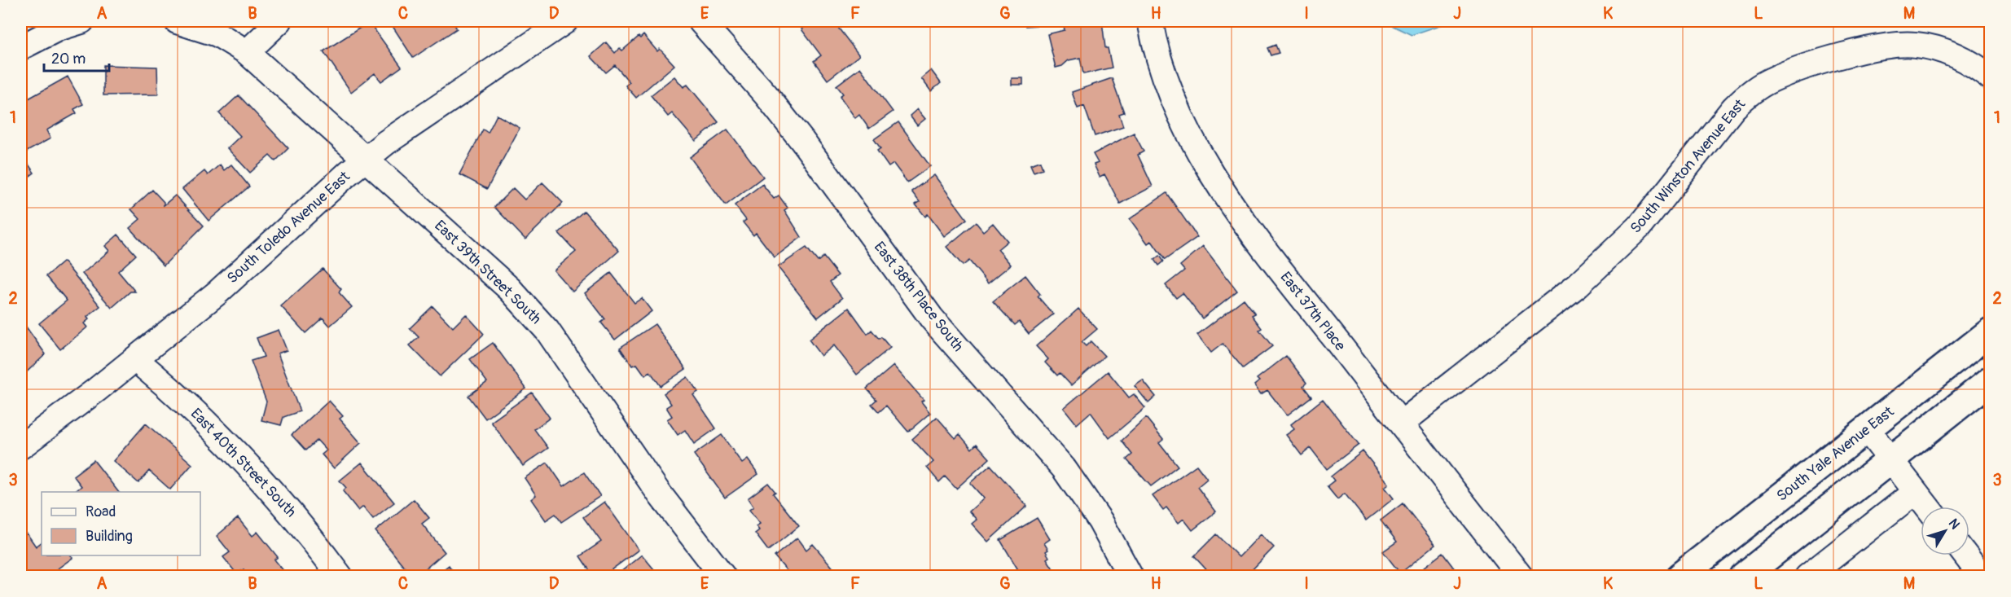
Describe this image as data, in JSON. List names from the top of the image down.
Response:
{
  "streets": {
    "main road": ["South Yale Avenue East"],
    "street": [
      "South Winston Avenue East",
      "South Toledo Avenue East",
      "East 39th Street South",
      "East 38th Place South",
      "East 37th Place",
      "East 40th Street South"
    ]
  },
  "crossings": [
    ["South Winston Avenue East", "East 37th Place"],
    ["South Toledo Avenue East", "East 39th Street South"],
    ["South Toledo Avenue East", "East 40th Street South"]
  ],
  "legend": ["Road", "Building"],
  "scale_bar": "20 m",
  "north": "top right",
  "grid": {
    "columns": [
      "A",
      "B",
      "C",
      "D",
      "E",
      "F",
      "G",
      "H",
      "I",
      "J",
      "K",
      "L",
      "M"
    ],
    "rows": ["1", "2", "3"]
  }
}
